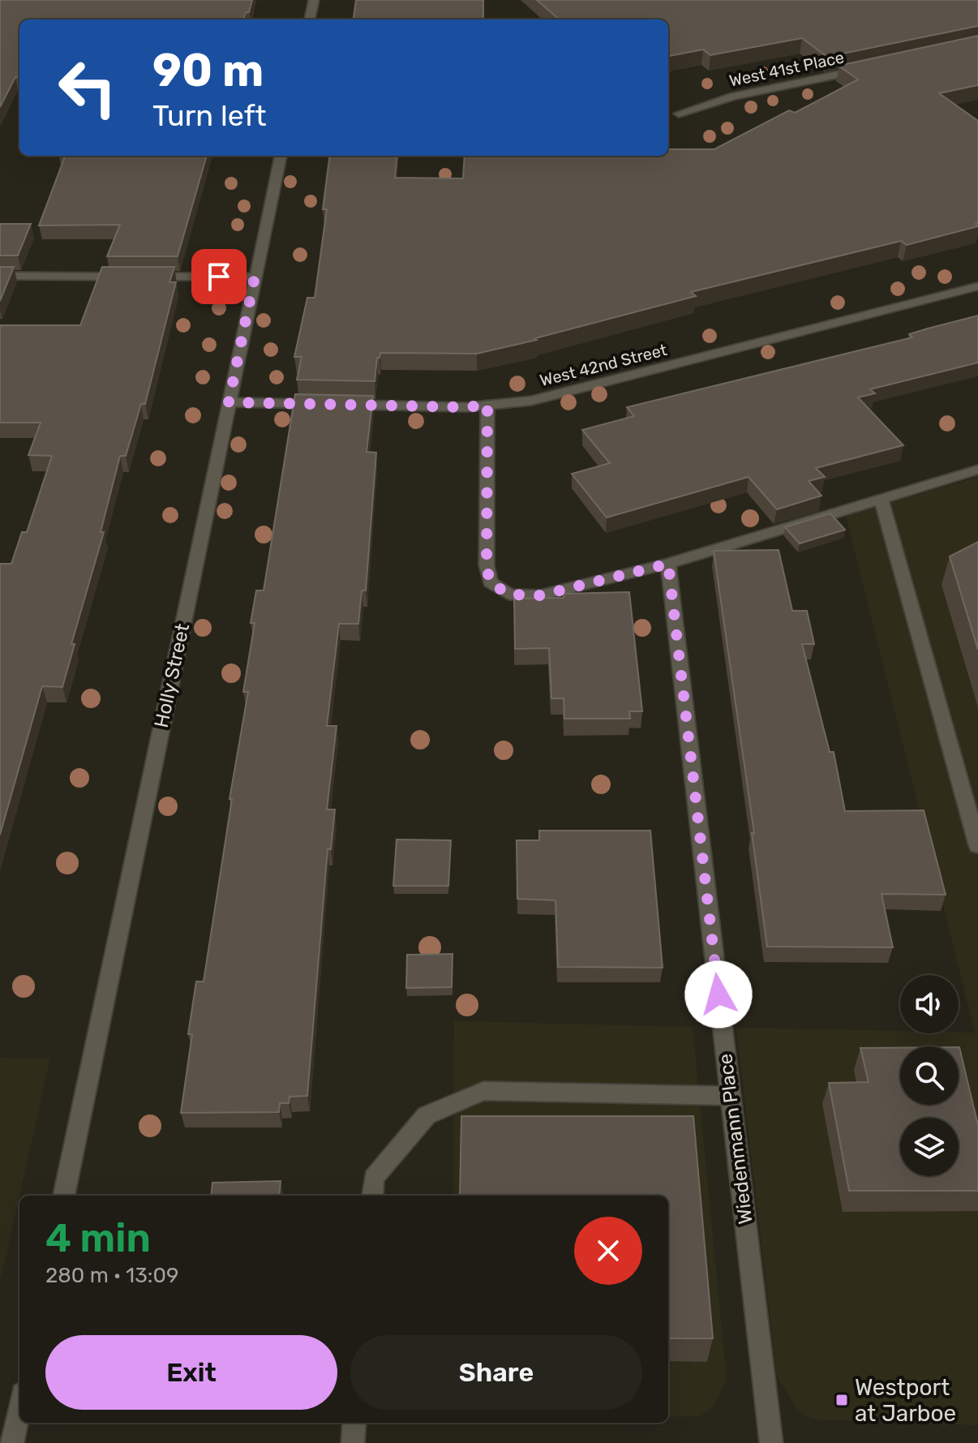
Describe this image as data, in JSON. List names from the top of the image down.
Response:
{
  "streets": {
    "street": [
      "West 41st Place",
      "West 42nd Street",
      "Holly Street",
      "Wiedenmann Place"
    ]
  },
  "crossings": [
    ["West 42nd Street", "Holly Street"]
  ],
  "places": {
    "transit": ["Westport at Jarboe"]
  },
  "page": {
    "turn": ["90 m", "Turn left"],
    "heading": ["4 min", "280 m · 13:09"],
    "buttons": ["Exit", "Share"]
  }
}
